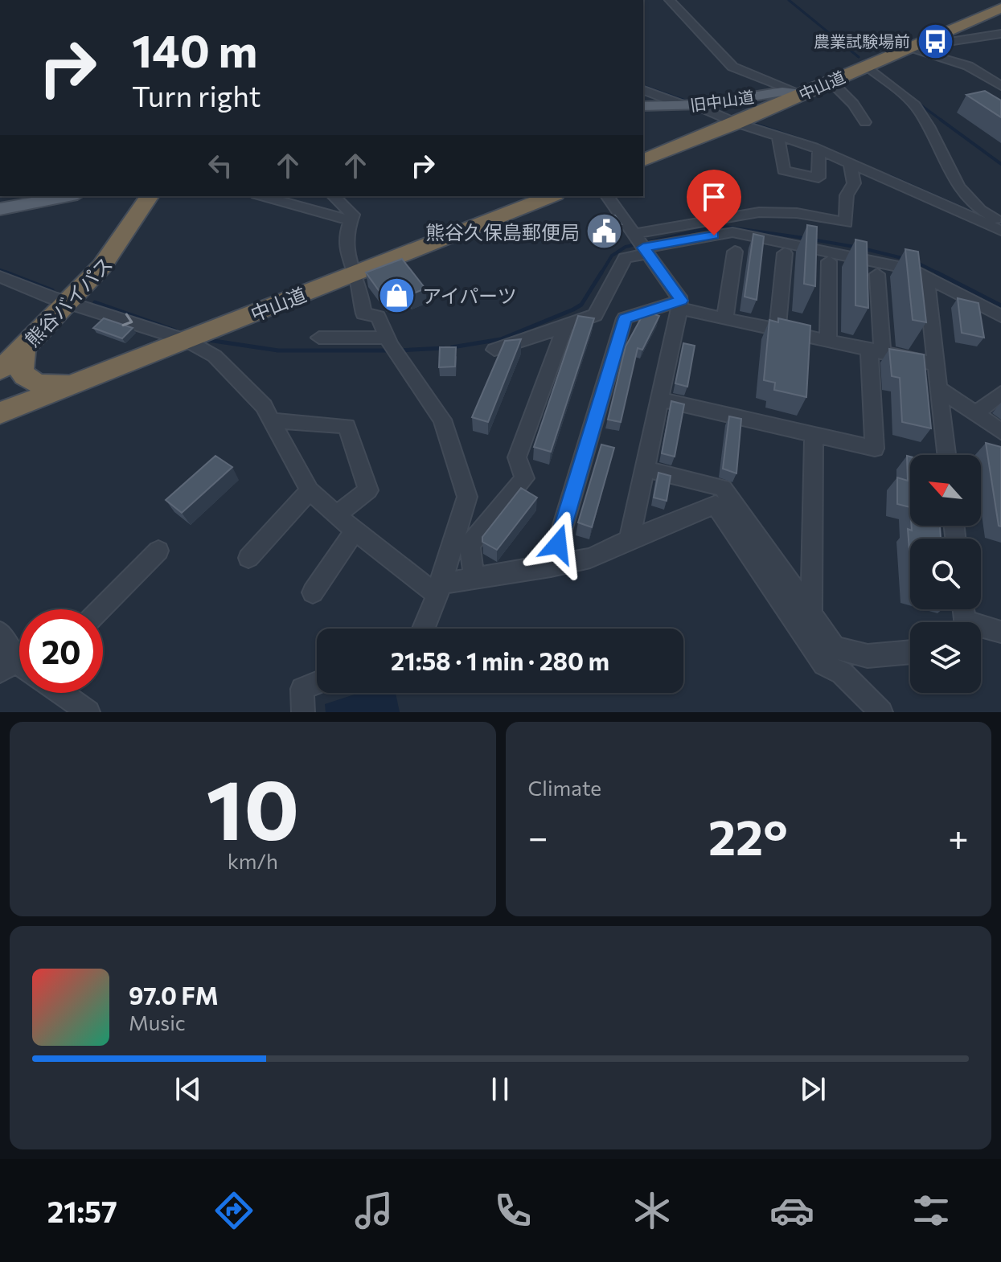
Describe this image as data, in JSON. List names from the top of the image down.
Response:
{
  "streets": {
    "highway": ["中山道", "熊谷バイパス"],
    "main road": ["旧中山道"]
  },
  "crossings": [
    ["中山道", "旧中山道"]
  ],
  "places": {
    "bus stop": ["農業試験場前"],
    "public building": ["熊谷久保島郵便局"],
    "shop": ["アイパーツ"]
  },
  "north": "top left",
  "page": {
    "turn": ["140 m", "Turn right"],
    "limit": "20",
    "trip": "21:58 · 1 min · 280 m",
    "tile": [
      ["10", "km/h"],
      "Climate"
    ],
    "heat": ["−", "22°", "+"],
    "song": ["97.0 FM", "Music"],
    "tabs": "21:57"
  }
}
